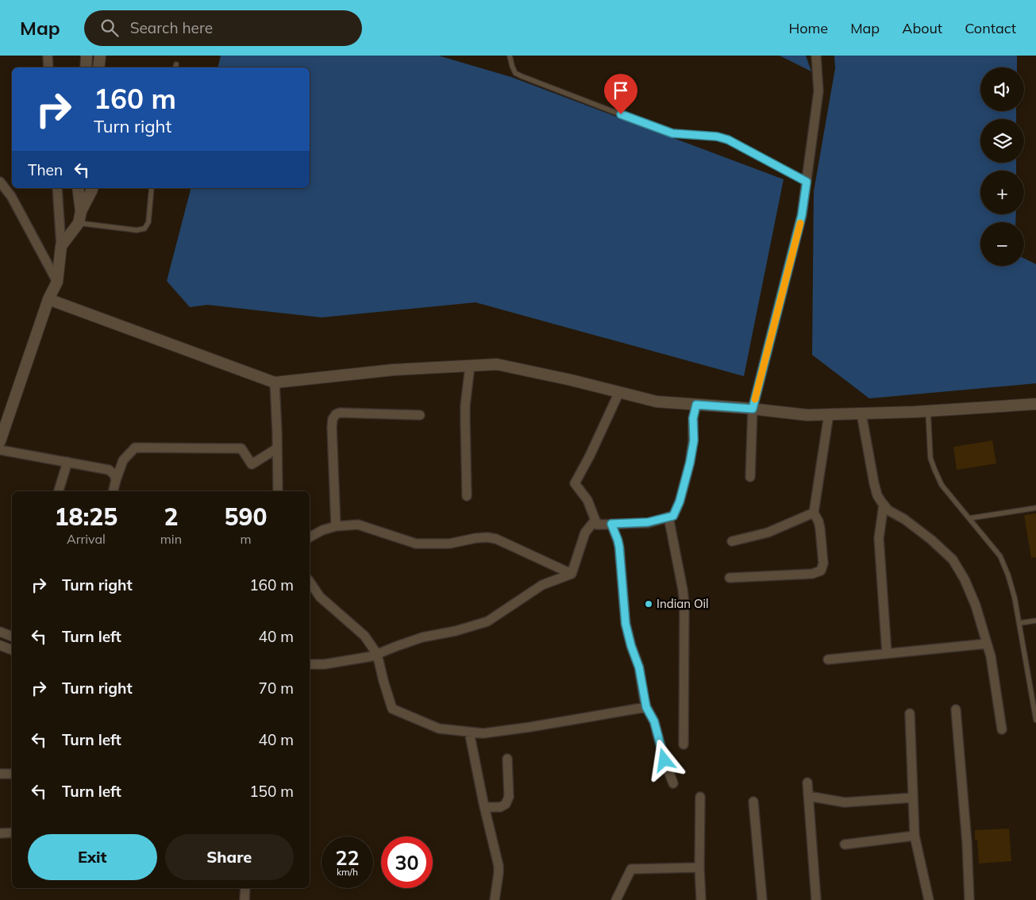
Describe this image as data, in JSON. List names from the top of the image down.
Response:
{
  "places": ["Indian Oil"],
  "page": {
    "header": "Map",
    "search": "Search here",
    "nav": [
      "Home",
      "Map",
      "About",
      "Contact"
    ],
    "map_buttons": ["+", "−"],
    "turn": ["160 m", "Turn right"],
    "then": "Then",
    "eta": [
      "18:25",
      "Arrival",
      "2",
      "min",
      "590",
      "m"
    ],
    "list": [
      {
        "name": "Turn right",
        "value": "160 m"
      },
      {
        "name": "Turn left",
        "value": "40 m"
      },
      {
        "name": "Turn right",
        "value": "70 m"
      },
      {
        "name": "Turn left",
        "value": "40 m"
      },
      {
        "name": "Turn left",
        "value": "150 m"
      }
    ],
    "buttons": ["Exit", "Share"],
    "speed": "22 km/h",
    "limit": "30"
  }
}
